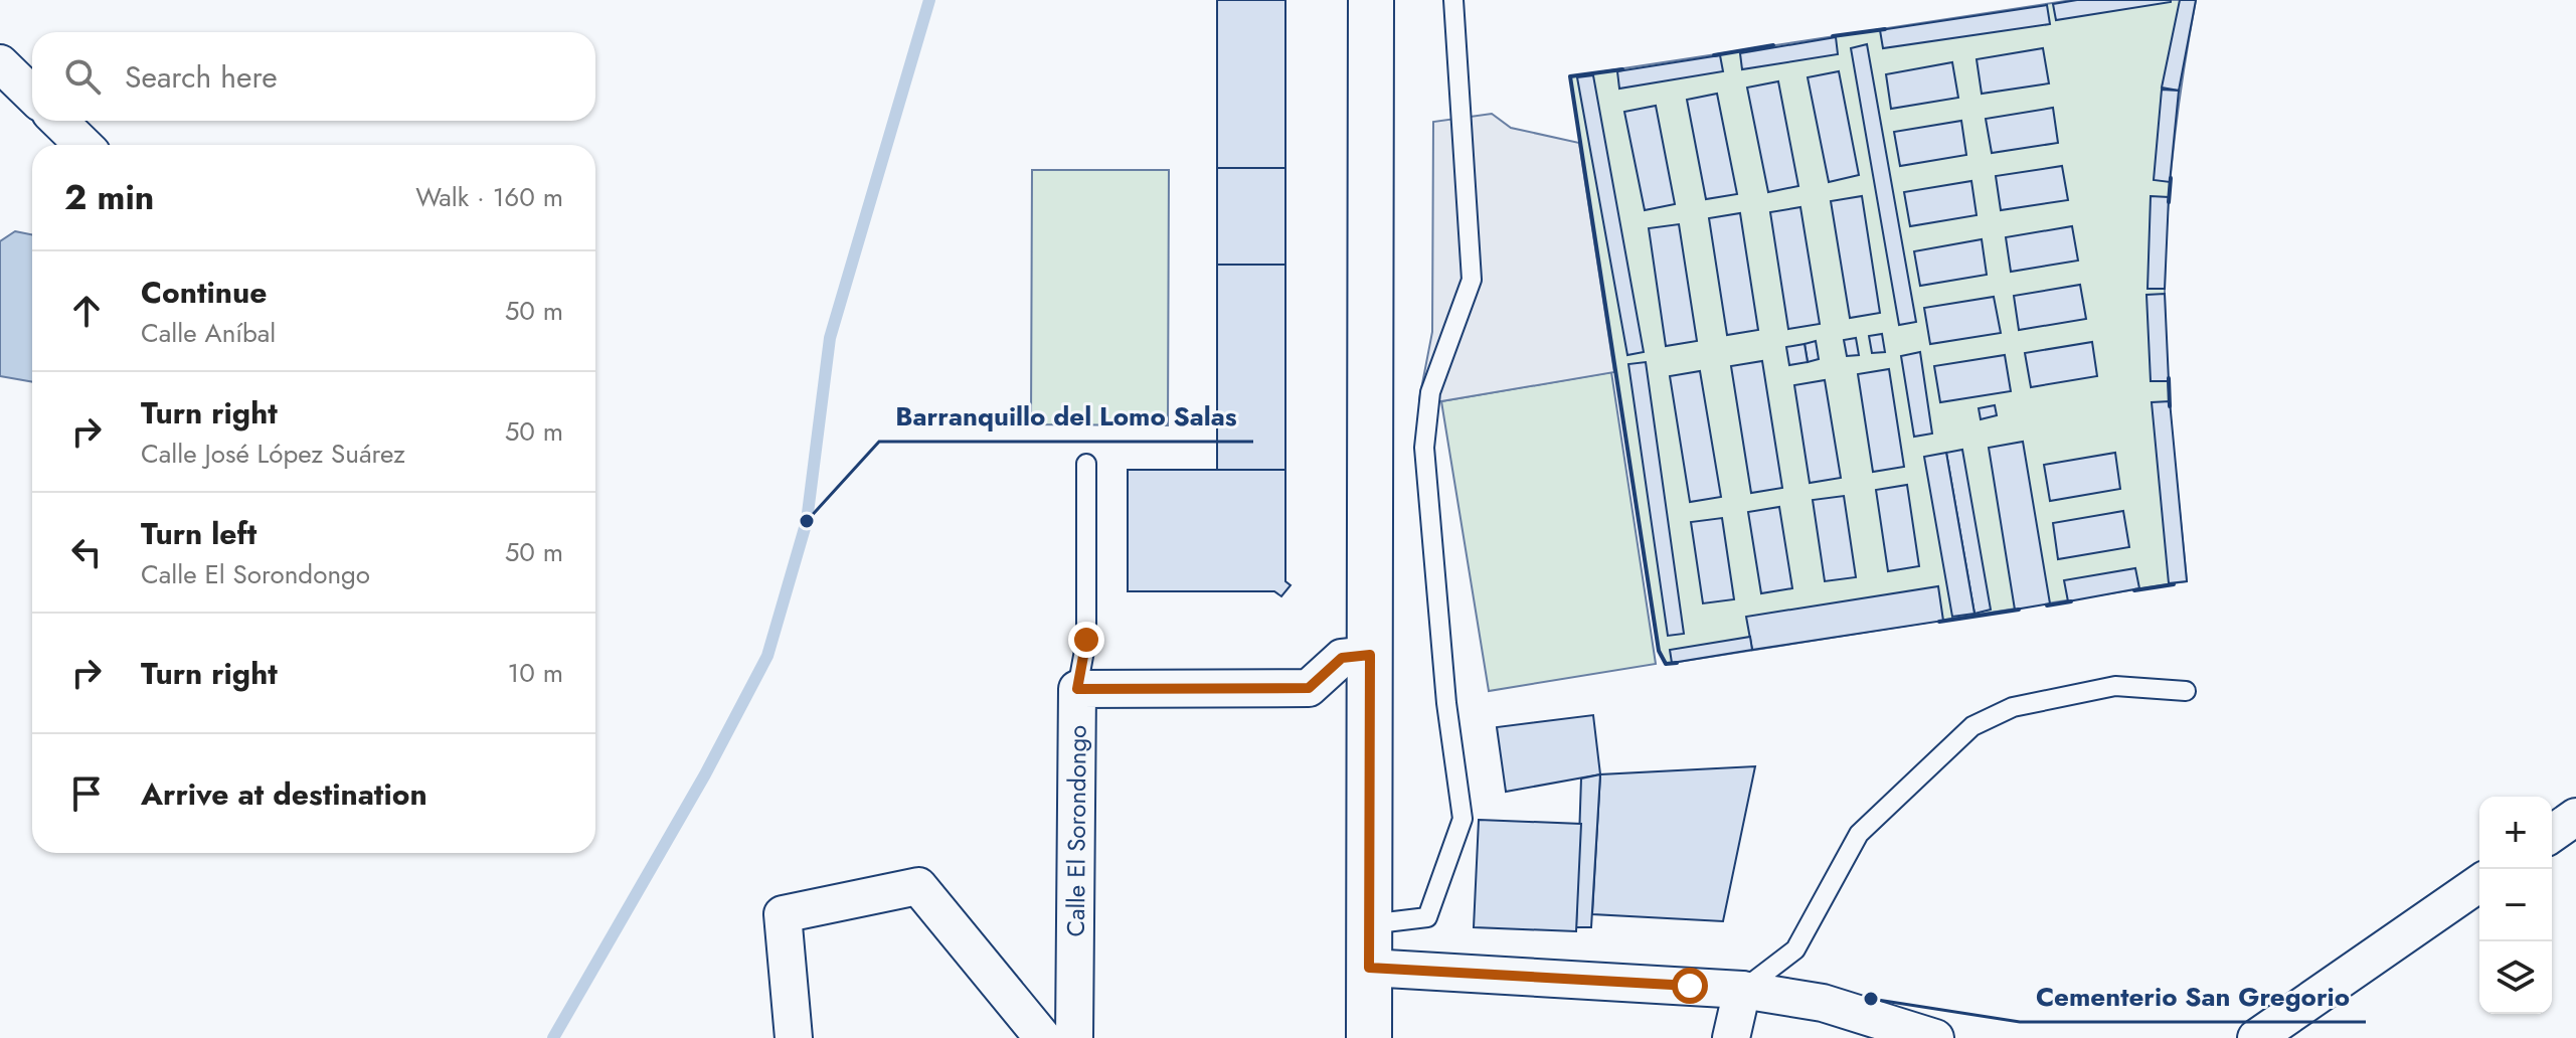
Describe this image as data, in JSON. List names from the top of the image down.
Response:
{
  "streets": {
    "street": ["Calle El Sorondongo"]
  },
  "places": ["Barranquillo del Lomo Salas", "Cementerio San Gregorio"],
  "page": {
    "search": "Search here",
    "heading": ["2 min", "Walk · 160 m"],
    "list": [
      ["Continue", "Calle Aníbal", "50 m"],
      ["Turn right", "Calle José López Suárez", "50 m"],
      ["Turn left", "Calle El Sorondongo", "50 m"],
      ["Turn right", "10 m"],
      "Arrive at destination"
    ],
    "map_buttons": ["+", "−"]
  }
}
